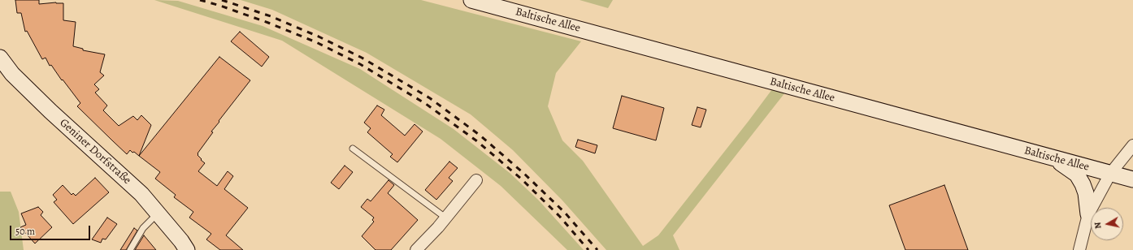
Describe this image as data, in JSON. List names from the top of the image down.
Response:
{
  "streets": {
    "main road": ["Baltische Allee", "Geniner Dorfstraße"]
  },
  "scale_bar": "50 m",
  "north": "left"
}
